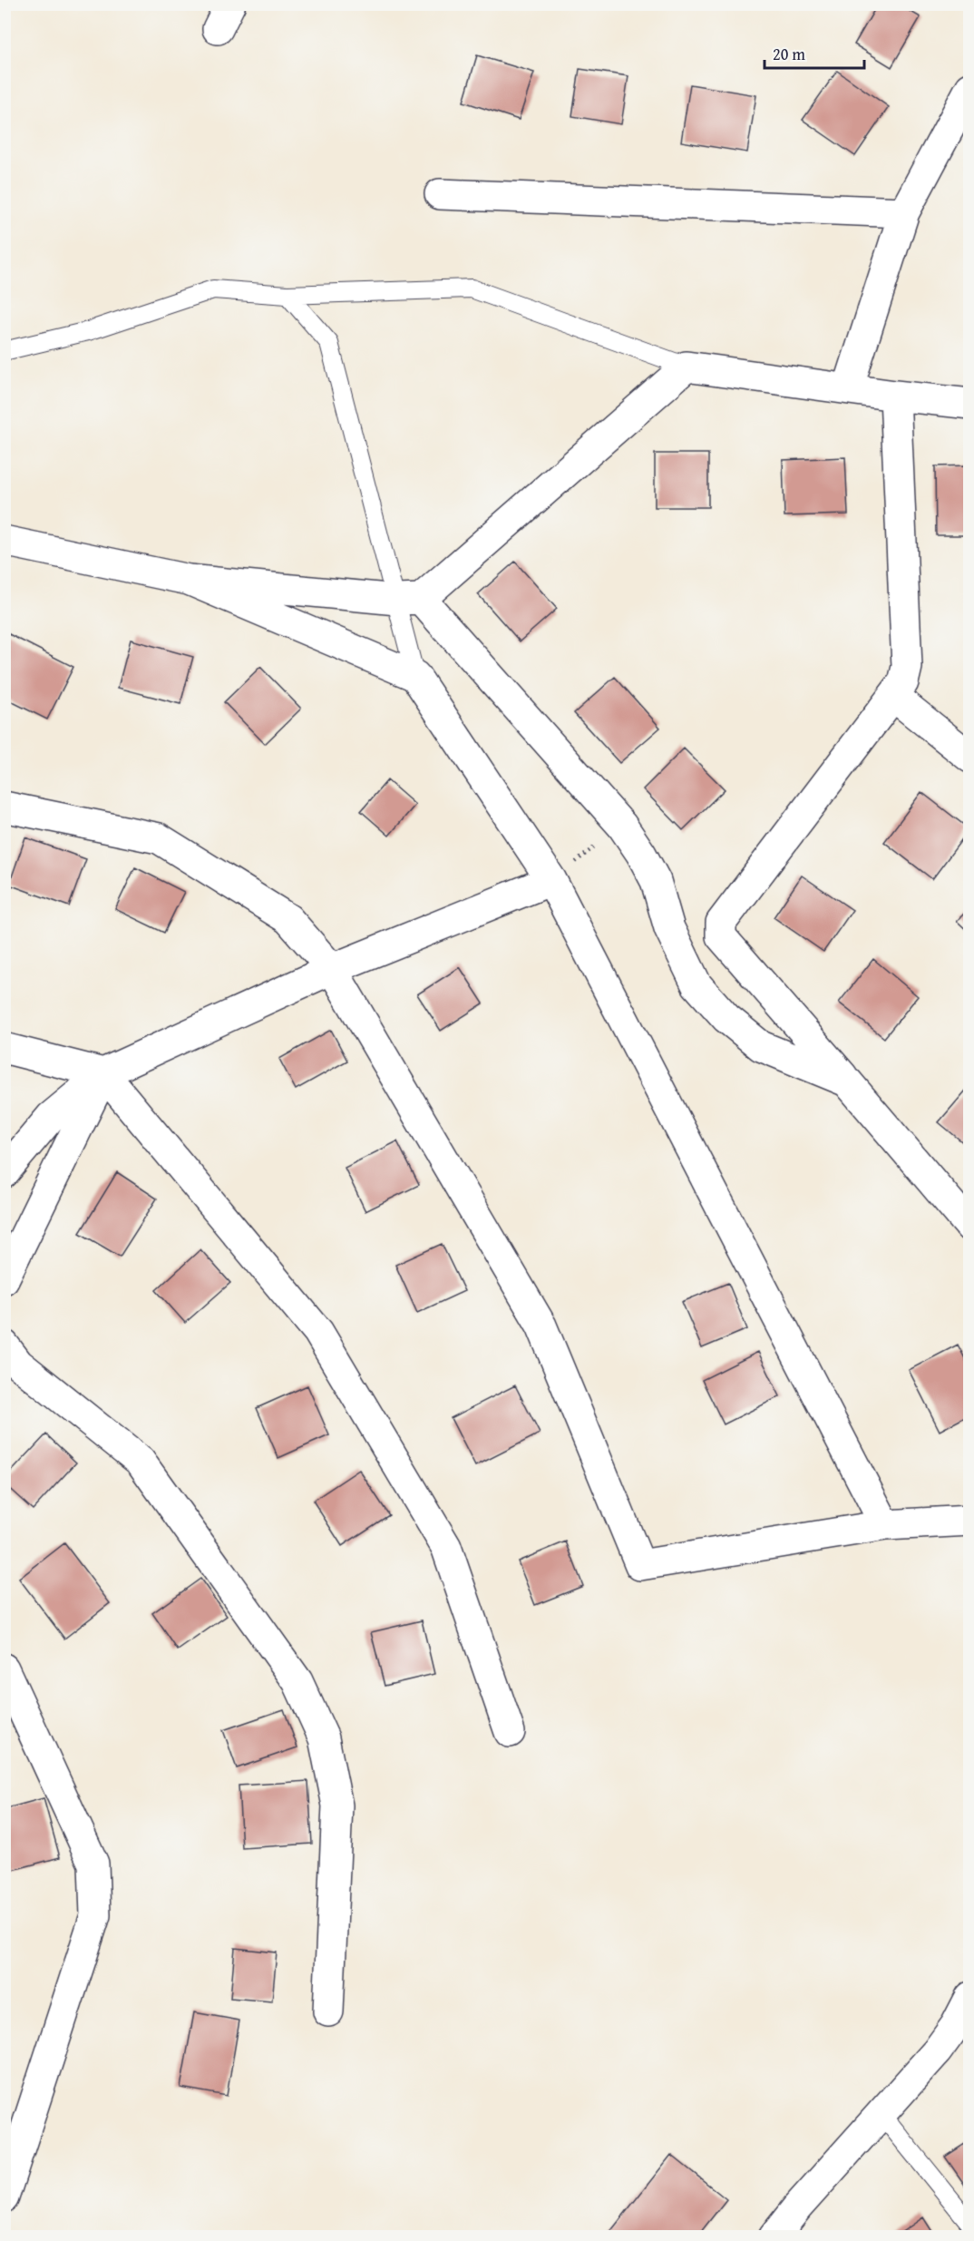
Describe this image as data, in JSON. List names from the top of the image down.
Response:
{
  "scale_bar": "20 m"
}
